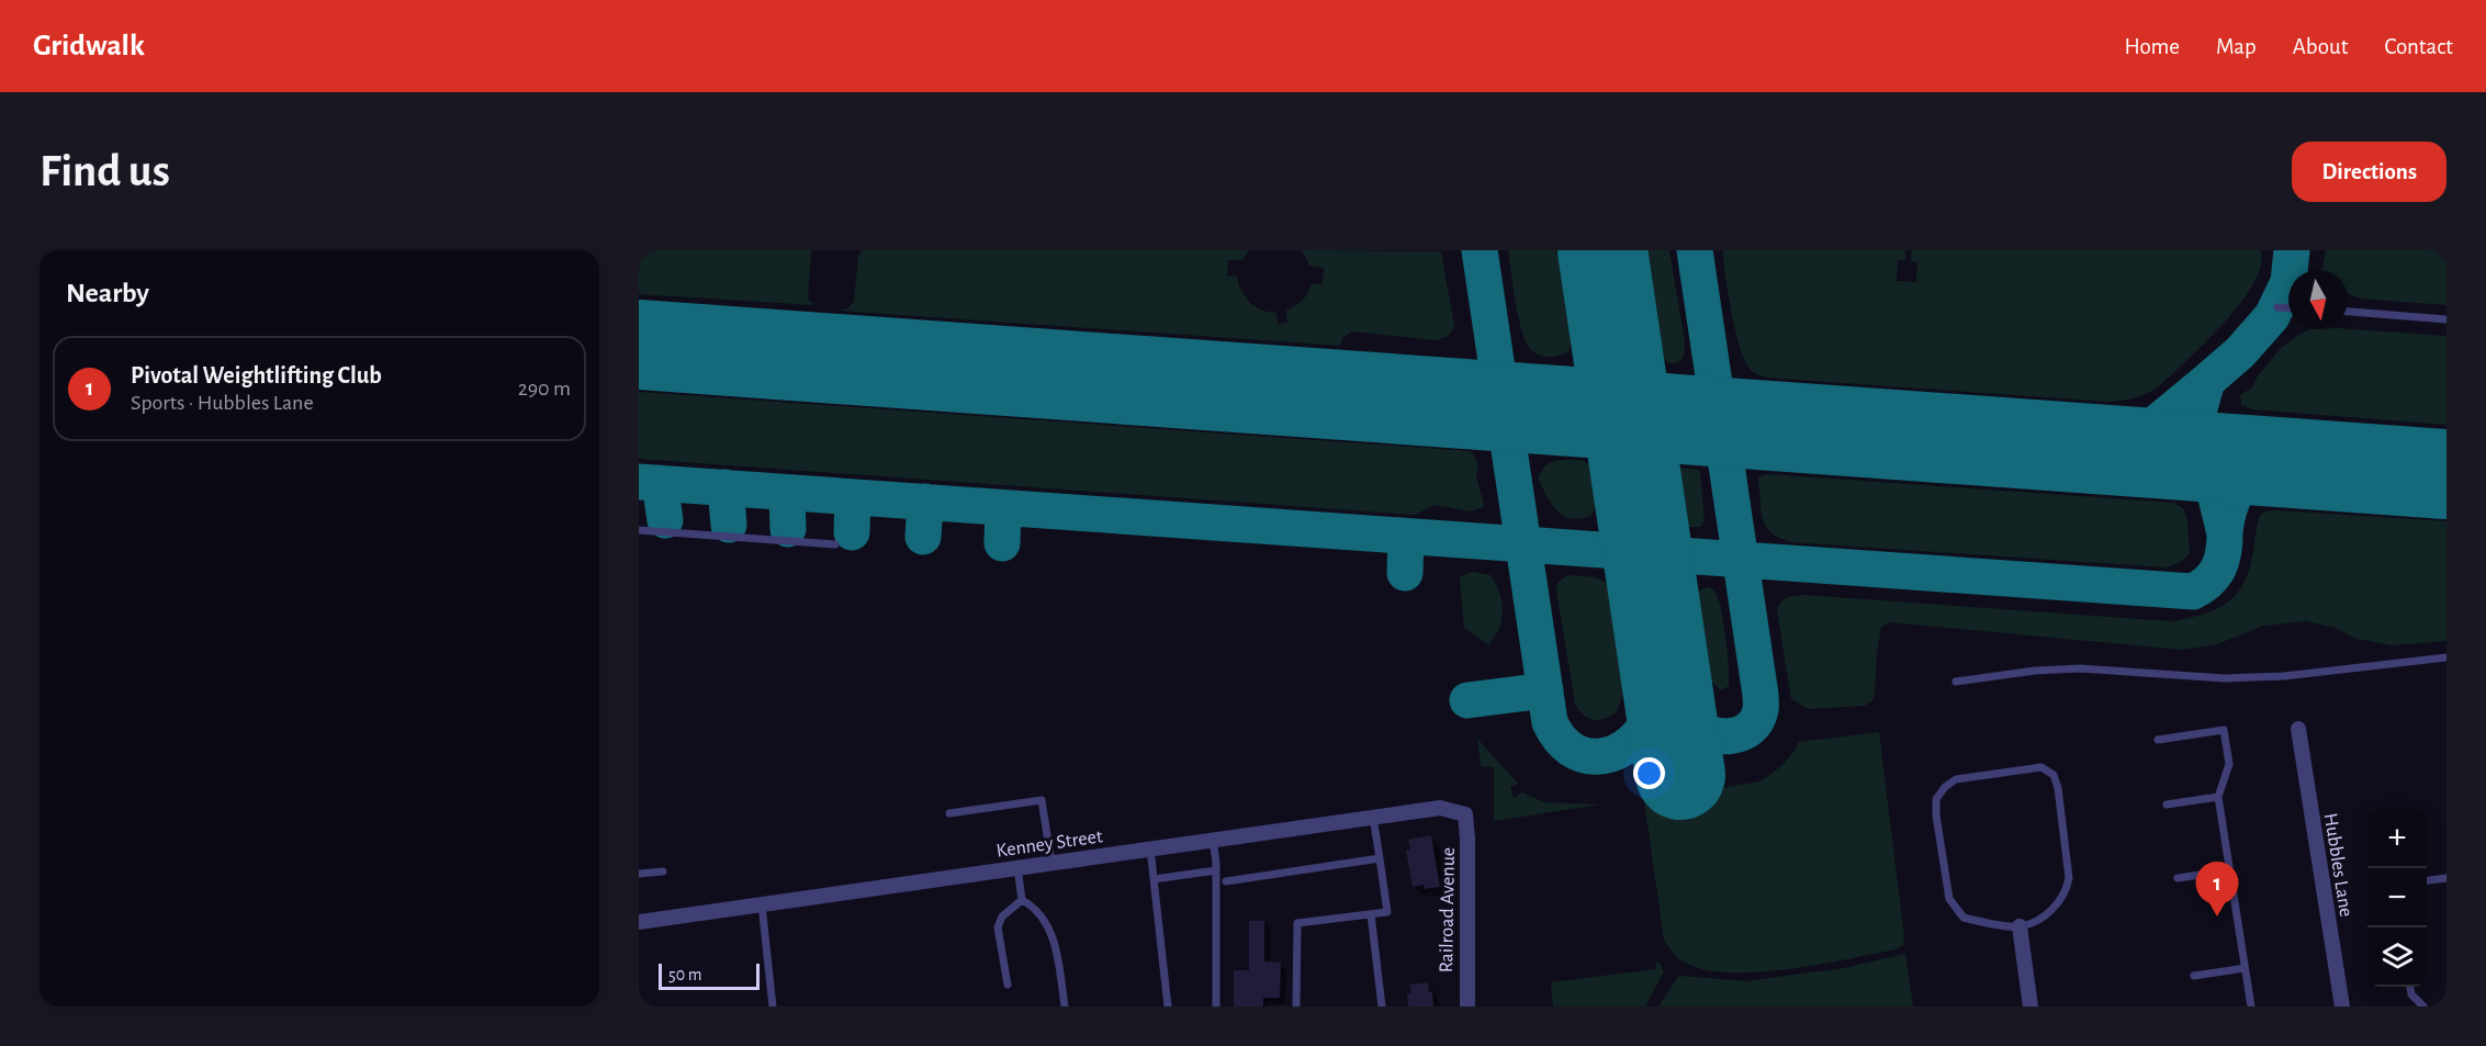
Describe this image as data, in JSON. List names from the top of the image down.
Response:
{
  "streets": {
    "street": ["Kenney Street", "Hubbles Lane", "Railroad Avenue"]
  },
  "crossings": [
    ["Kenney Street", "Railroad Avenue"]
  ],
  "scale_bar": "50 m",
  "north": "bottom",
  "page": {
    "header": "Gridwalk",
    "nav": [
      "Home",
      "Map",
      "About",
      "Contact"
    ],
    "buttons": "Directions",
    "title": "Find us",
    "heading": "Nearby",
    "list": [
      {
        "mark": "1",
        "name": "Pivotal Weightlifting Club",
        "note": "Sports · Hubbles Lane",
        "value": "290 m"
      }
    ],
    "map_buttons": ["+", "−"],
    "pins": "1",
    "scale": "50 m"
  }
}
